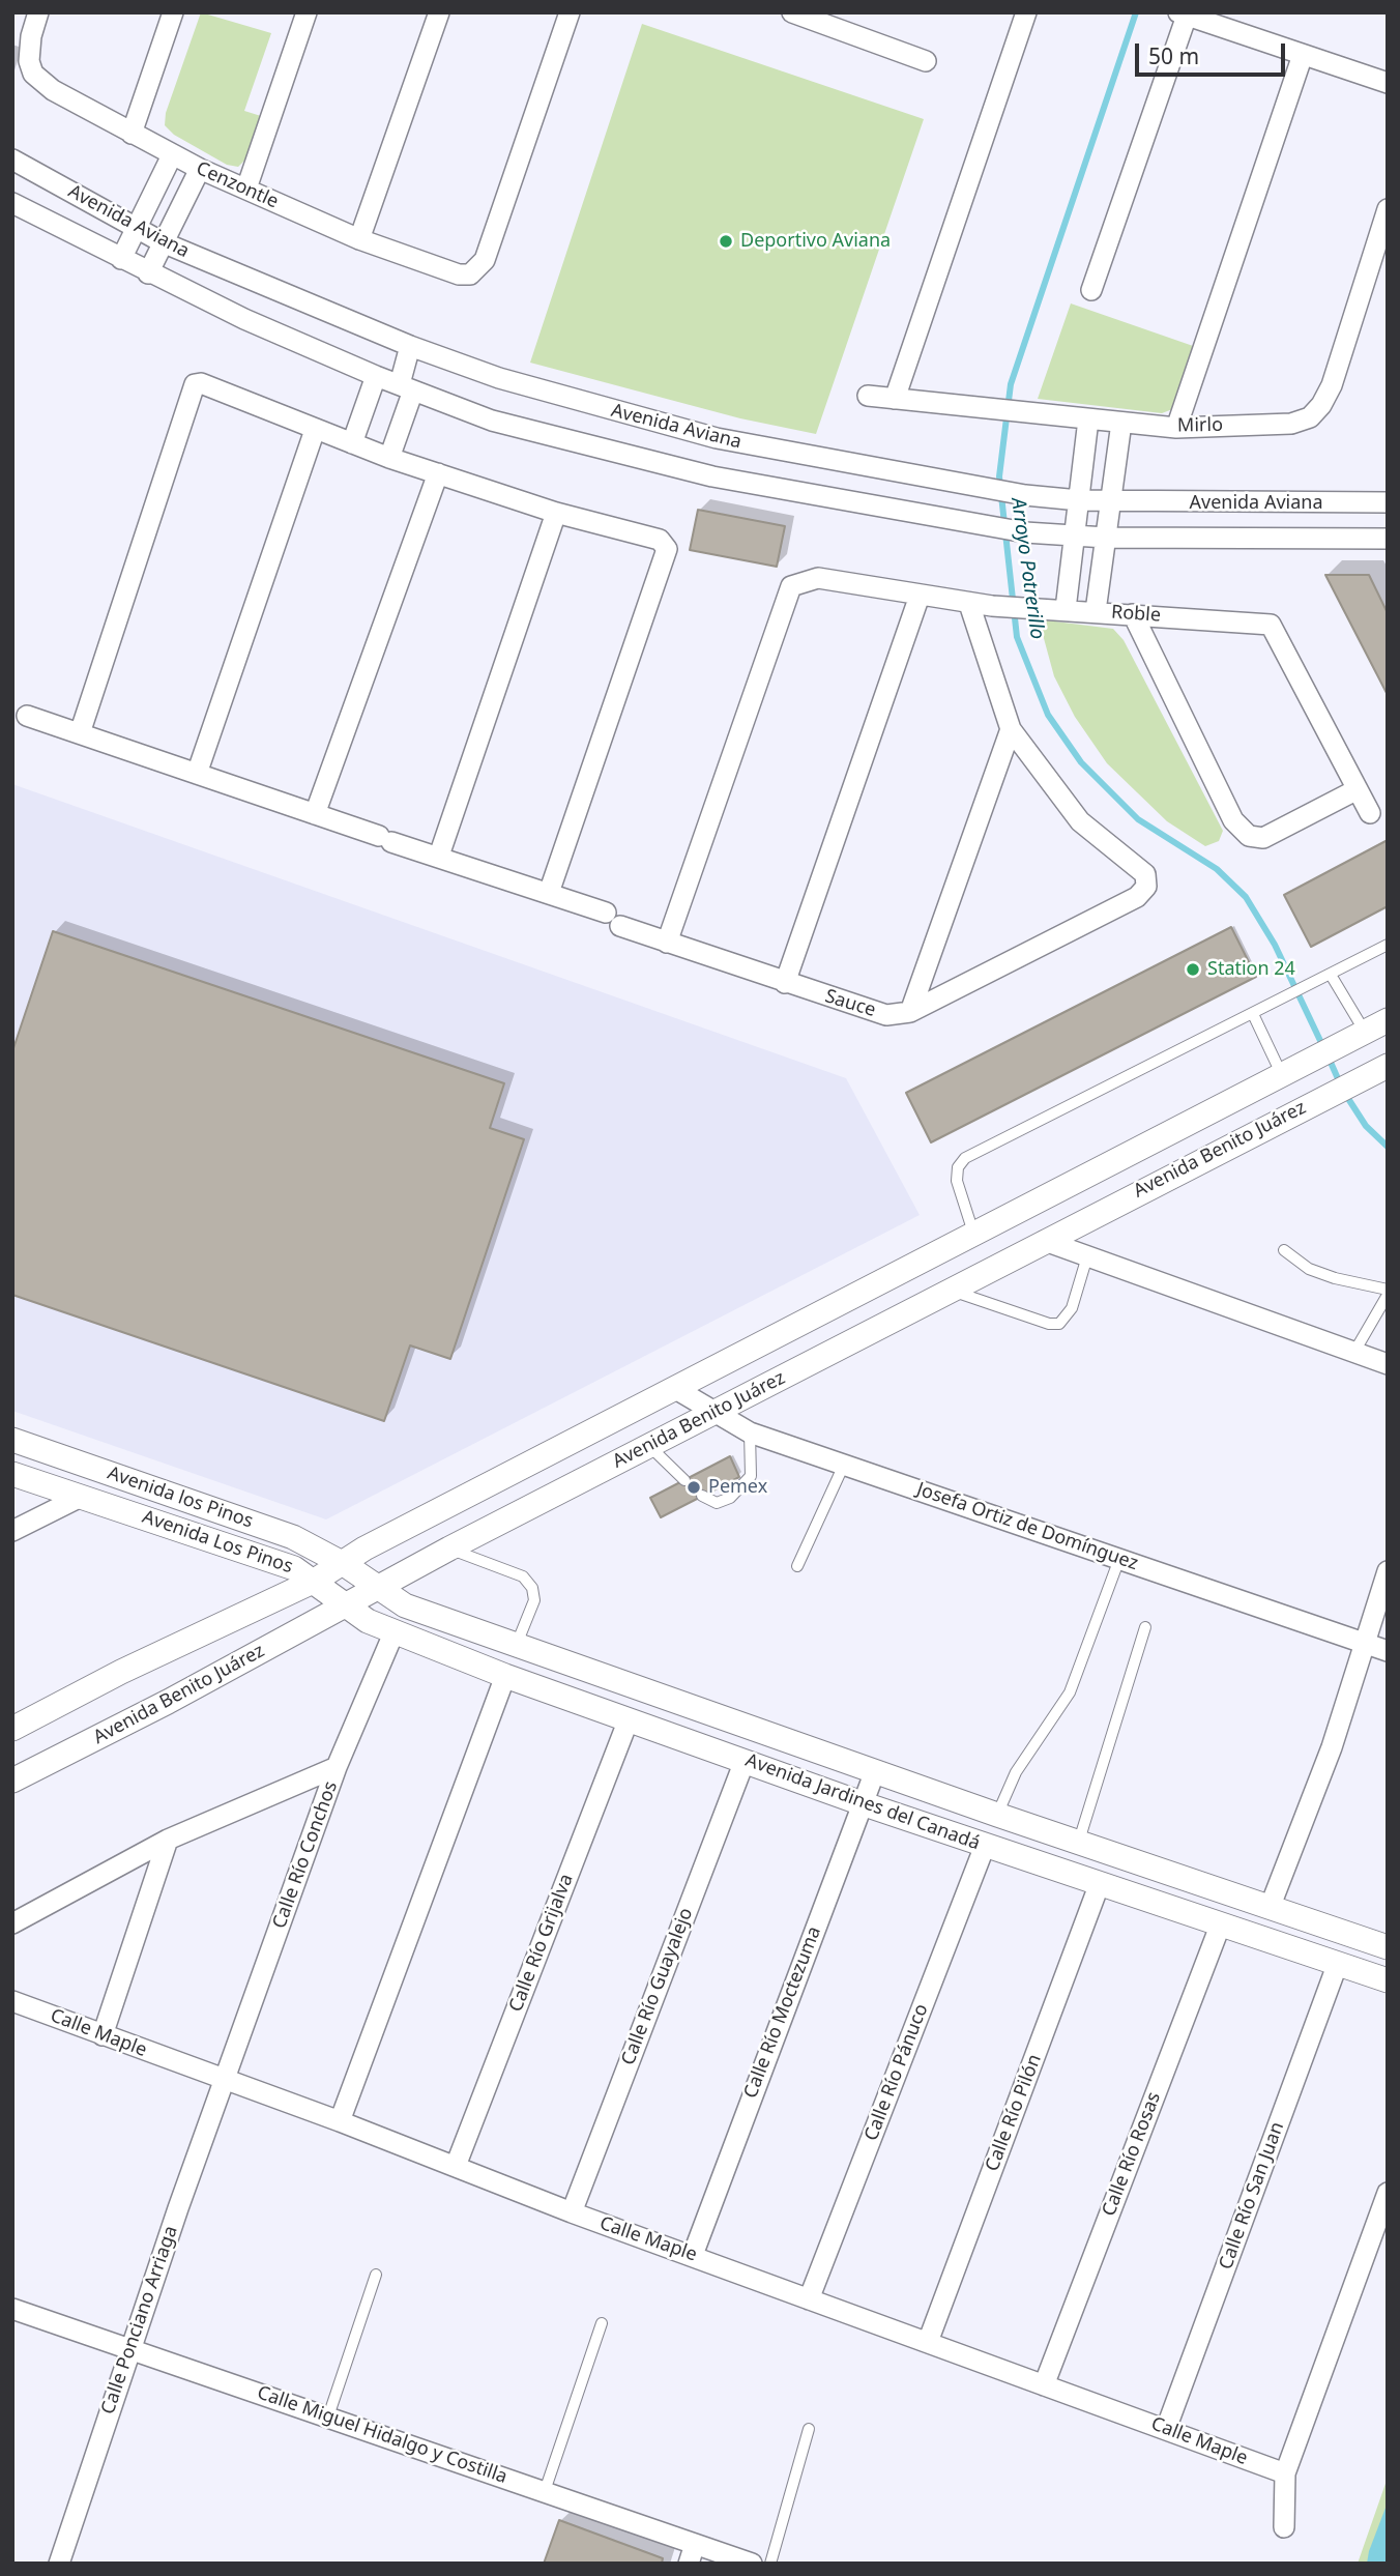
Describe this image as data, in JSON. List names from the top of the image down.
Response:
{
  "streets": {
    "street": [
      "Cenzontle",
      "Avenida Aviana",
      "Mirlo",
      "Roble",
      "Sauce",
      "Avenida Benito Juárez",
      "Avenida los Pinos",
      "Josefa Ortiz de Domínguez",
      "Avenida Los Pinos",
      "Avenida Jardines del Canadá",
      "Calle Río Conchos",
      "Calle Río Grijalva",
      "Calle Río Guayalejo",
      "Calle Río Moctezuma",
      "Calle Maple",
      "Calle Río Pánuco",
      "Calle Río Pilón",
      "Calle Río Rosas",
      "Calle Río San Juan",
      "Calle Ponciano Arriaga",
      "Calle Miguel Hidalgo y Costilla"
    ]
  },
  "crossings": [
    ["Roble", "Sauce"],
    ["Avenida Benito Juárez", "Avenida los Pinos"],
    ["Avenida Benito Juárez", "Josefa Ortiz de Domínguez"],
    ["Avenida Benito Juárez", "Avenida Los Pinos"],
    ["Avenida Benito Juárez", "Avenida Jardines del Canadá"],
    ["Avenida los Pinos", "Avenida Los Pinos"],
    ["Avenida los Pinos", "Avenida Jardines del Canadá"],
    ["Avenida Los Pinos", "Avenida Jardines del Canadá"],
    ["Avenida Jardines del Canadá", "Calle Río Conchos"],
    ["Avenida Jardines del Canadá", "Calle Río Grijalva"],
    ["Avenida Jardines del Canadá", "Calle Río Guayalejo"],
    ["Avenida Jardines del Canadá", "Calle Río Moctezuma"],
    ["Avenida Jardines del Canadá", "Calle Río Pánuco"],
    ["Avenida Jardines del Canadá", "Calle Río Pilón"],
    ["Avenida Jardines del Canadá", "Calle Río Rosas"],
    ["Avenida Jardines del Canadá", "Calle Río San Juan"],
    ["Calle Río Conchos", "Calle Maple"],
    ["Calle Río Conchos", "Calle Ponciano Arriaga"],
    ["Calle Río Grijalva", "Calle Maple"],
    ["Calle Río Guayalejo", "Calle Maple"],
    ["Calle Río Moctezuma", "Calle Maple"],
    ["Calle Maple", "Calle Río Pánuco"],
    ["Calle Maple", "Calle Río Pilón"],
    ["Calle Maple", "Calle Río Rosas"],
    ["Calle Maple", "Calle Río San Juan"],
    ["Calle Maple", "Calle Ponciano Arriaga"],
    ["Calle Ponciano Arriaga", "Calle Miguel Hidalgo y Costilla"]
  ],
  "water": ["Arroyo Potrerillo"],
  "places": ["Deportivo Aviana", "Station 24", "Pemex"],
  "scale_bar": "50 m"
}
